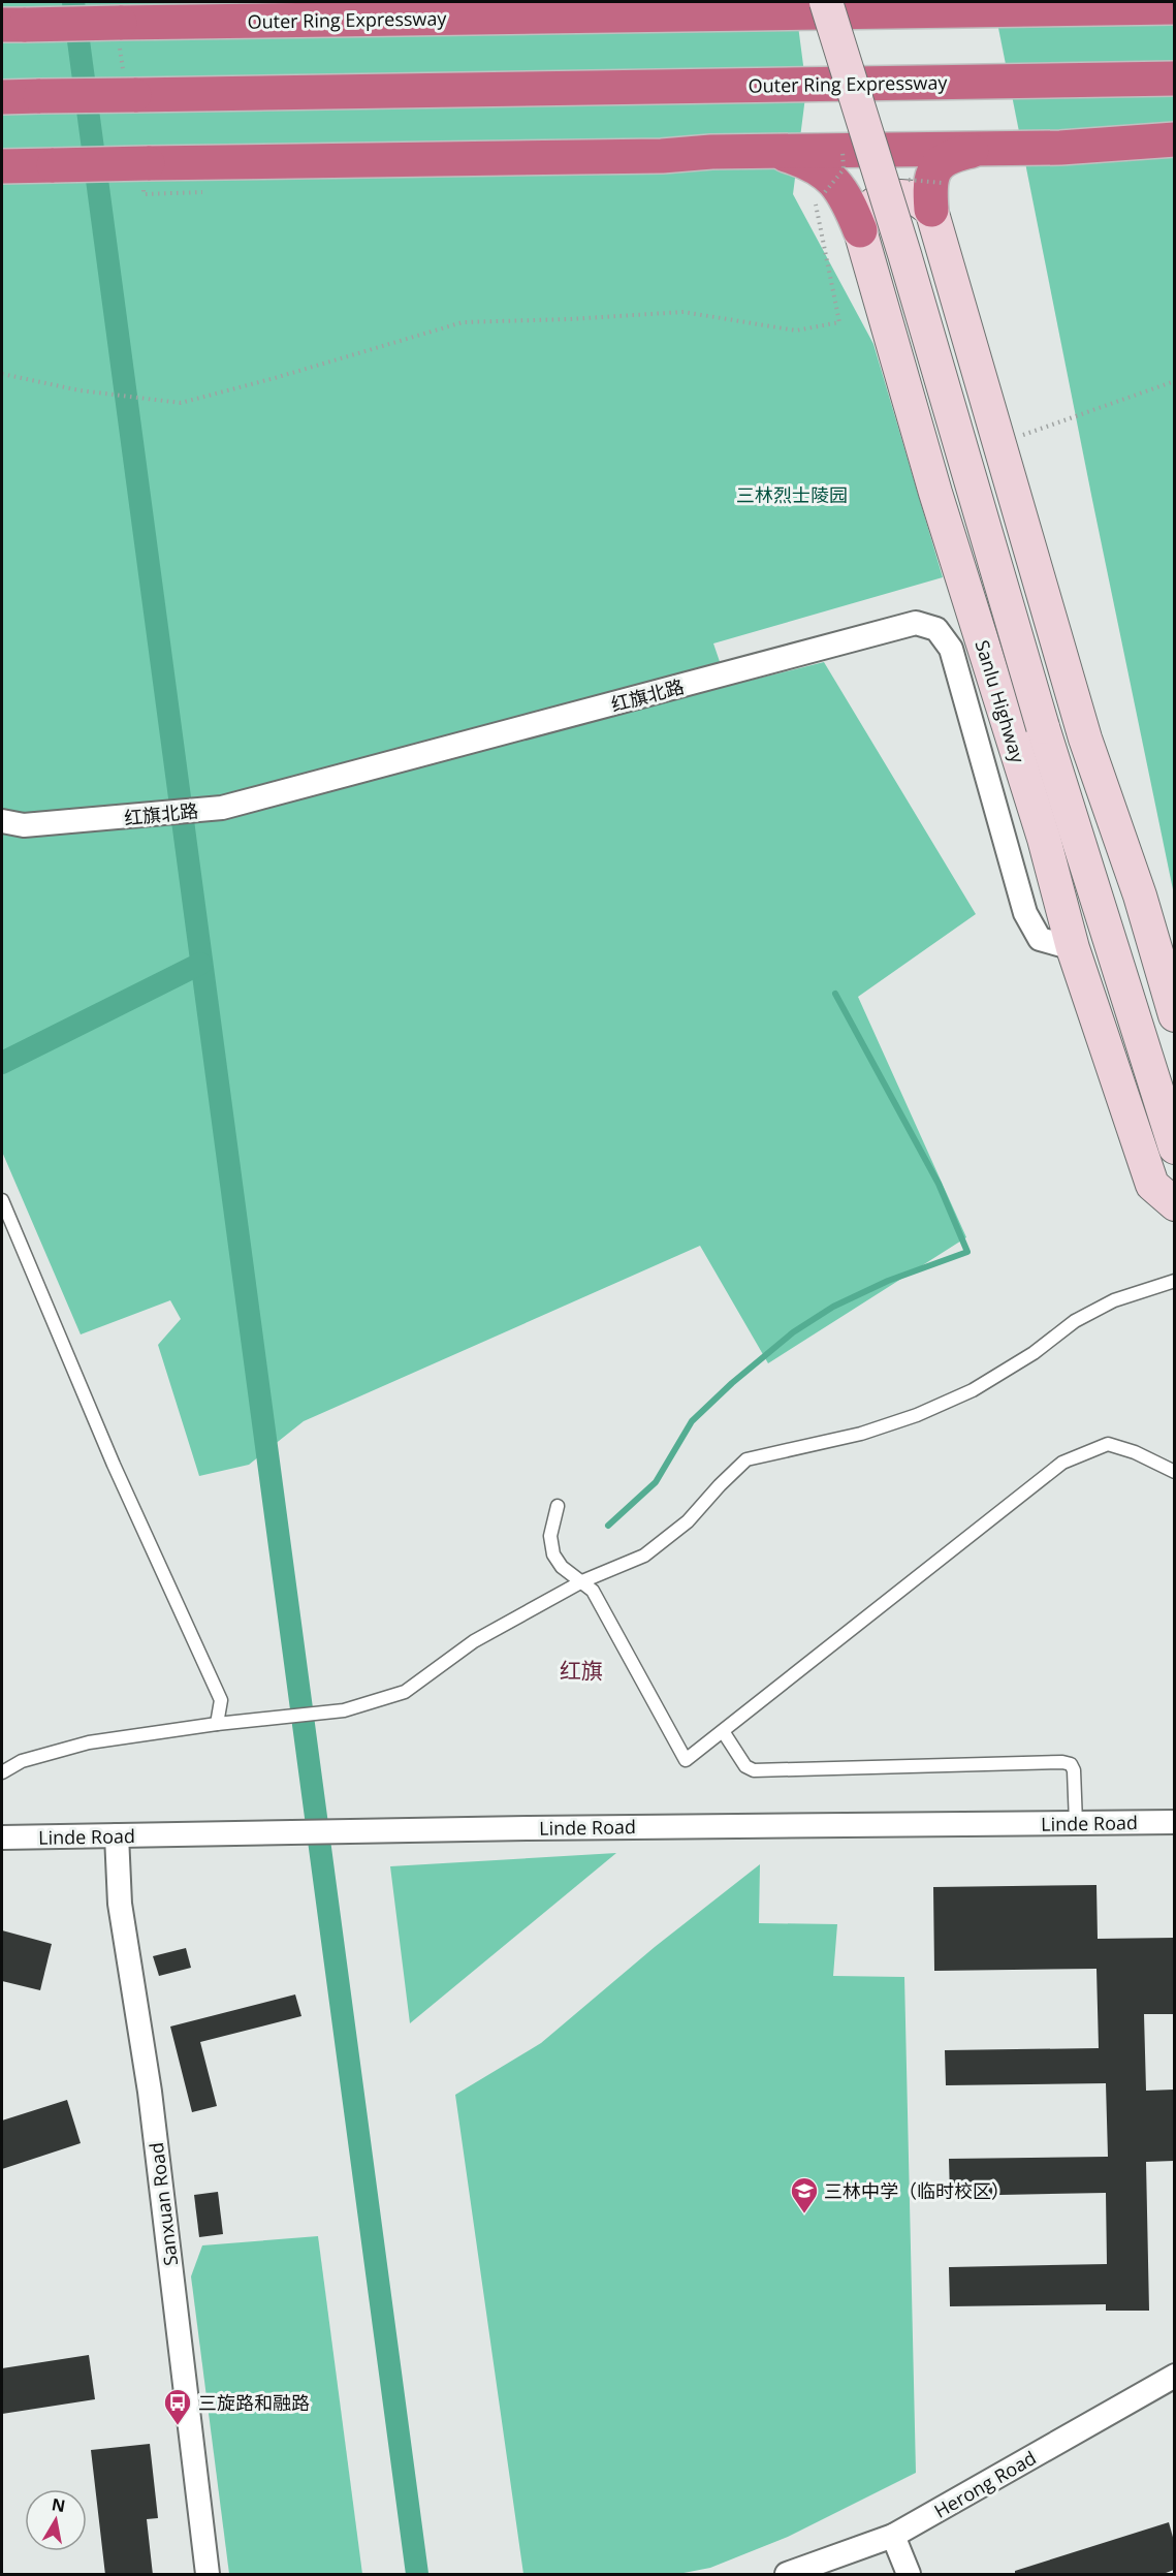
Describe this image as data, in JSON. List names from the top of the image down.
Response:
{
  "streets": {
    "highway": ["Outer Ring Expressway"],
    "main road": ["Sanlu Highway"],
    "street": [
      "红旗北路",
      "Linde Road",
      "Sanxuan Road",
      "Herong Road"
    ]
  },
  "crossings": [
    ["红旗北路", "Sanlu Highway"],
    ["Linde Road", "Sanxuan Road"]
  ],
  "districts": ["红旗"],
  "parks": ["三林烈士陵园"],
  "places": {
    "school or university": ["三林中学（临时校区）"],
    "bus stop": ["三旋路和融路"]
  },
  "north": "top"
}
